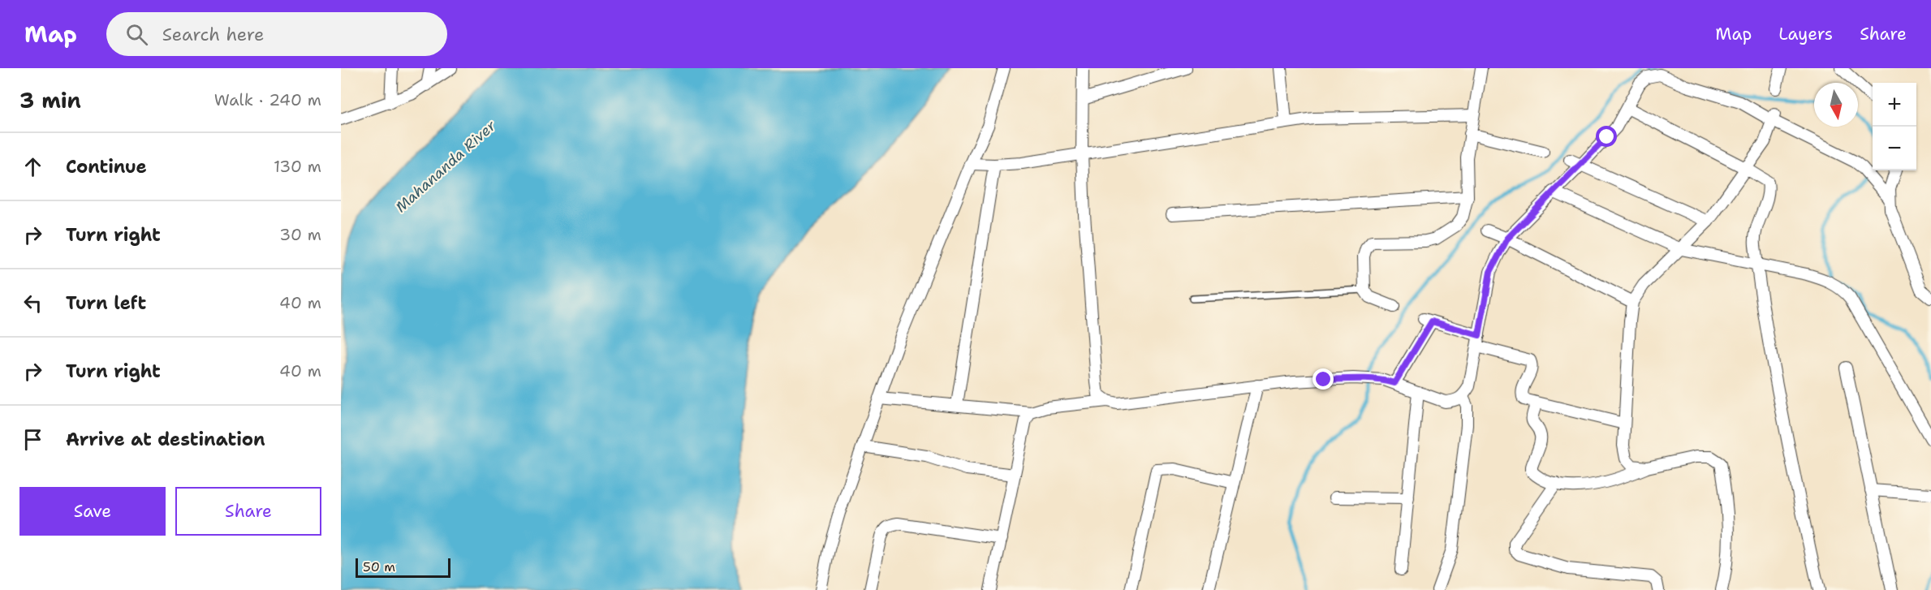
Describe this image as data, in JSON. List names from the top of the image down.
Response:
{
  "water": ["Mahananda River"],
  "scale_bar": "50 m",
  "north": "bottom",
  "page": {
    "header": "Map",
    "search": "Search here",
    "nav": ["Map", "Layers", "Share"],
    "heading": ["3 min", "Walk · 240 m"],
    "map_buttons": ["+", "−"],
    "list": [
      ["Continue", "130 m"],
      ["Turn right", "30 m"],
      ["Turn left", "40 m"],
      ["Turn right", "40 m"],
      "Arrive at destination"
    ],
    "buttons": ["Save", "Share"],
    "scale": "50 m"
  }
}
